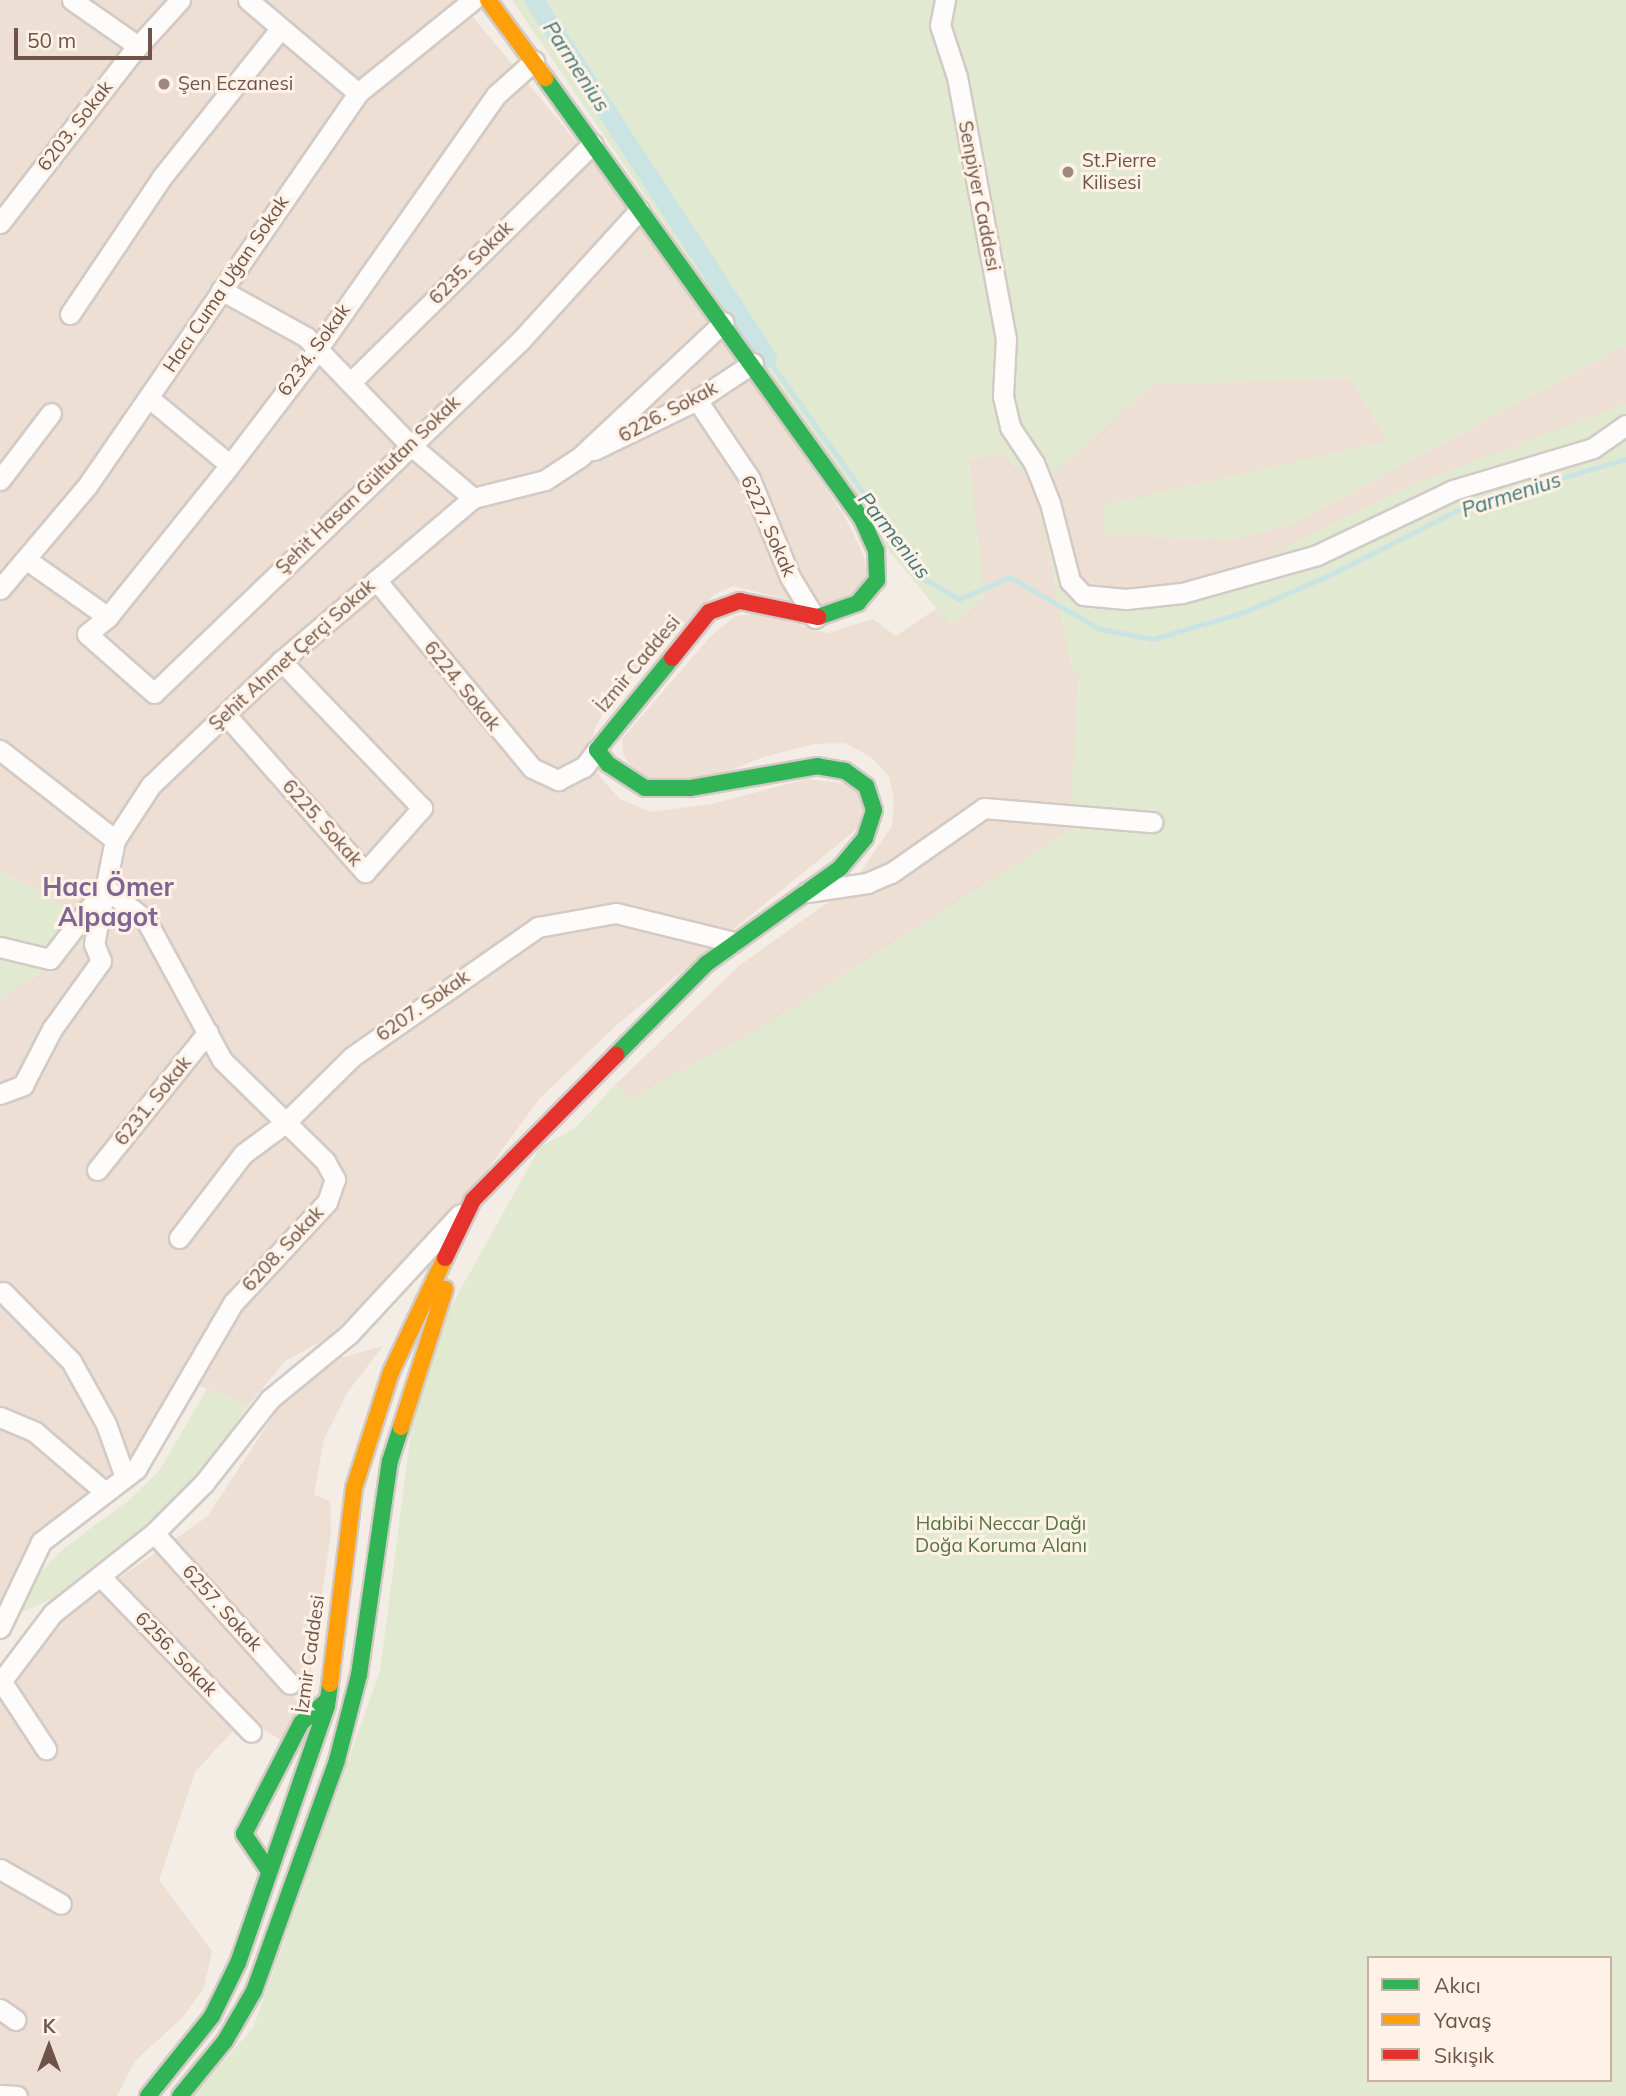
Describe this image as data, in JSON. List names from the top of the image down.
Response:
{
  "streets": {
    "street": [
      "6203. Sokak",
      "Senpiyer Caddesi",
      "6235. Sokak",
      "Hacı Cuma Uğan Sokak",
      "6234. Sokak",
      "6226. Sokak",
      "Şehit Hasan Gültutan Sokak",
      "6227. Sokak",
      "Şehit Ahmet Çerçi Sokak",
      "İzmir Caddesi",
      "6224. Sokak",
      "6225. Sokak",
      "6207. Sokak",
      "6231. Sokak",
      "6208. Sokak",
      "6257. Sokak",
      "6256. Sokak"
    ]
  },
  "crossings": [
    ["6234. Sokak", "Şehit Hasan Gültutan Sokak"],
    ["6226. Sokak", "6227. Sokak"],
    ["6226. Sokak", "Şehit Ahmet Çerçi Sokak"],
    ["6227. Sokak", "İzmir Caddesi"],
    ["Şehit Ahmet Çerçi Sokak", "6224. Sokak"],
    ["Şehit Ahmet Çerçi Sokak", "6225. Sokak"],
    ["Şehit Ahmet Çerçi Sokak", "6208. Sokak"],
    ["İzmir Caddesi", "6224. Sokak"],
    ["İzmir Caddesi", "6207. Sokak"],
    ["6207. Sokak", "6208. Sokak"],
    ["6231. Sokak", "6208. Sokak"]
  ],
  "districts": ["Hacı Ömer Alpagot"],
  "water": ["Parmenius"],
  "parks": ["Habibi Neccar Dağı Doğa Koruma Alanı"],
  "places": ["Şen Eczanesi", "St.Pierre Kilisesi"],
  "legend": ["Akıcı", "Yavaş", "Sıkışık"],
  "scale_bar": "50 m",
  "north": "top"
}
